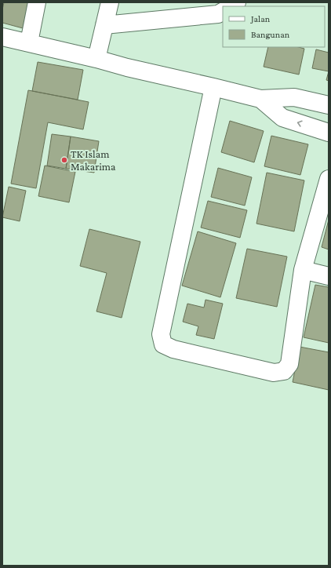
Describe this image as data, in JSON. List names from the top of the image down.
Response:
{
  "places": ["TK Islam Makarima"],
  "legend": ["Jalan", "Bangunan"]
}
